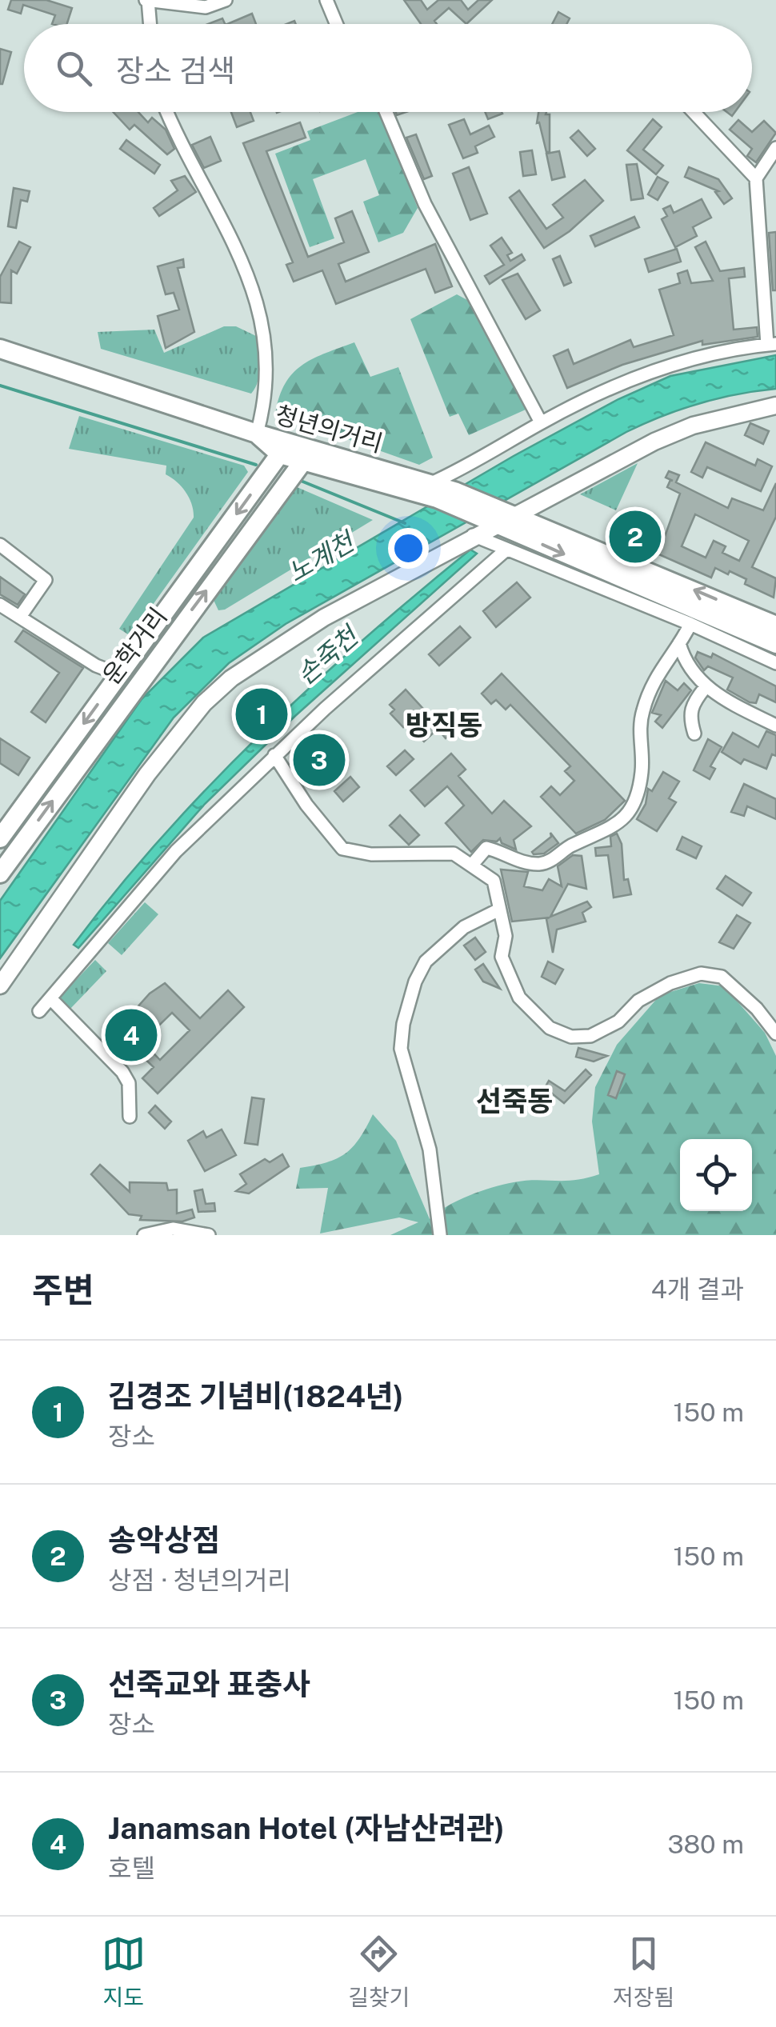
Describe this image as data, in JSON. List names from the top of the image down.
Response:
{
  "streets": {
    "main road": ["청년의거리", "운학거리"]
  },
  "crossings": [
    ["청년의거리", "운학거리"]
  ],
  "districts": ["방직동", "선죽동"],
  "water": ["노계천", "손죽천"],
  "page": {
    "search": "장소 검색",
    "pins": [
      "2",
      "1",
      "3",
      "4"
    ],
    "heading": ["주변", "4개 결과"],
    "list": [
      {
        "mark": "1",
        "name": "김경조 기념비(1824년)",
        "note": "장소",
        "value": "150 m"
      },
      {
        "mark": "2",
        "name": "송악상점",
        "note": "상점 · 청년의거리",
        "value": "150 m"
      },
      {
        "mark": "3",
        "name": "선죽교와 표충사",
        "note": "장소",
        "value": "150 m"
      },
      {
        "mark": "4",
        "name": "Janamsan Hotel (자남산려관)",
        "note": "호텔",
        "value": "380 m"
      }
    ],
    "nav": ["지도", "길찾기", "저장됨"]
  }
}
